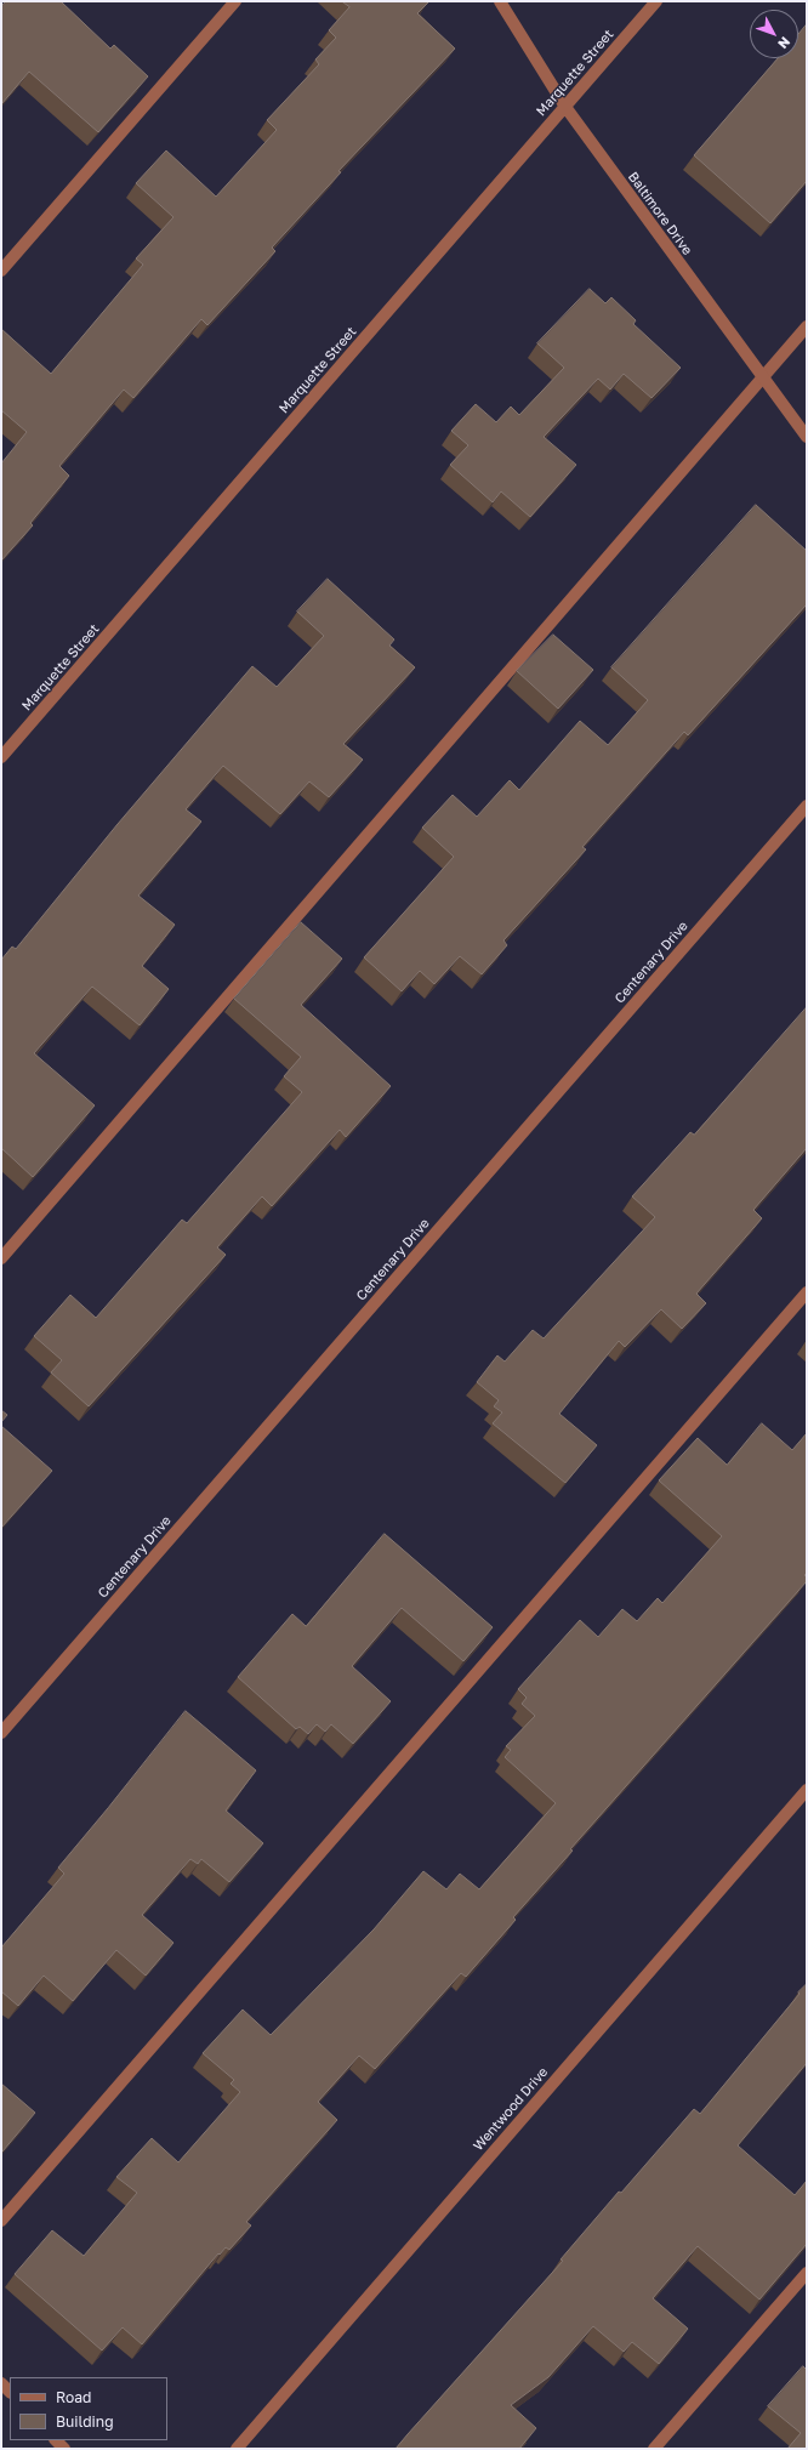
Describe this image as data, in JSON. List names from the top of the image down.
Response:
{
  "streets": {
    "street": [
      "Marquette Street",
      "Baltimore Drive",
      "Centenary Drive",
      "Wentwood Drive"
    ]
  },
  "crossings": [
    ["Marquette Street", "Baltimore Drive"]
  ],
  "legend": ["Road", "Building"],
  "north": "bottom right"
}
